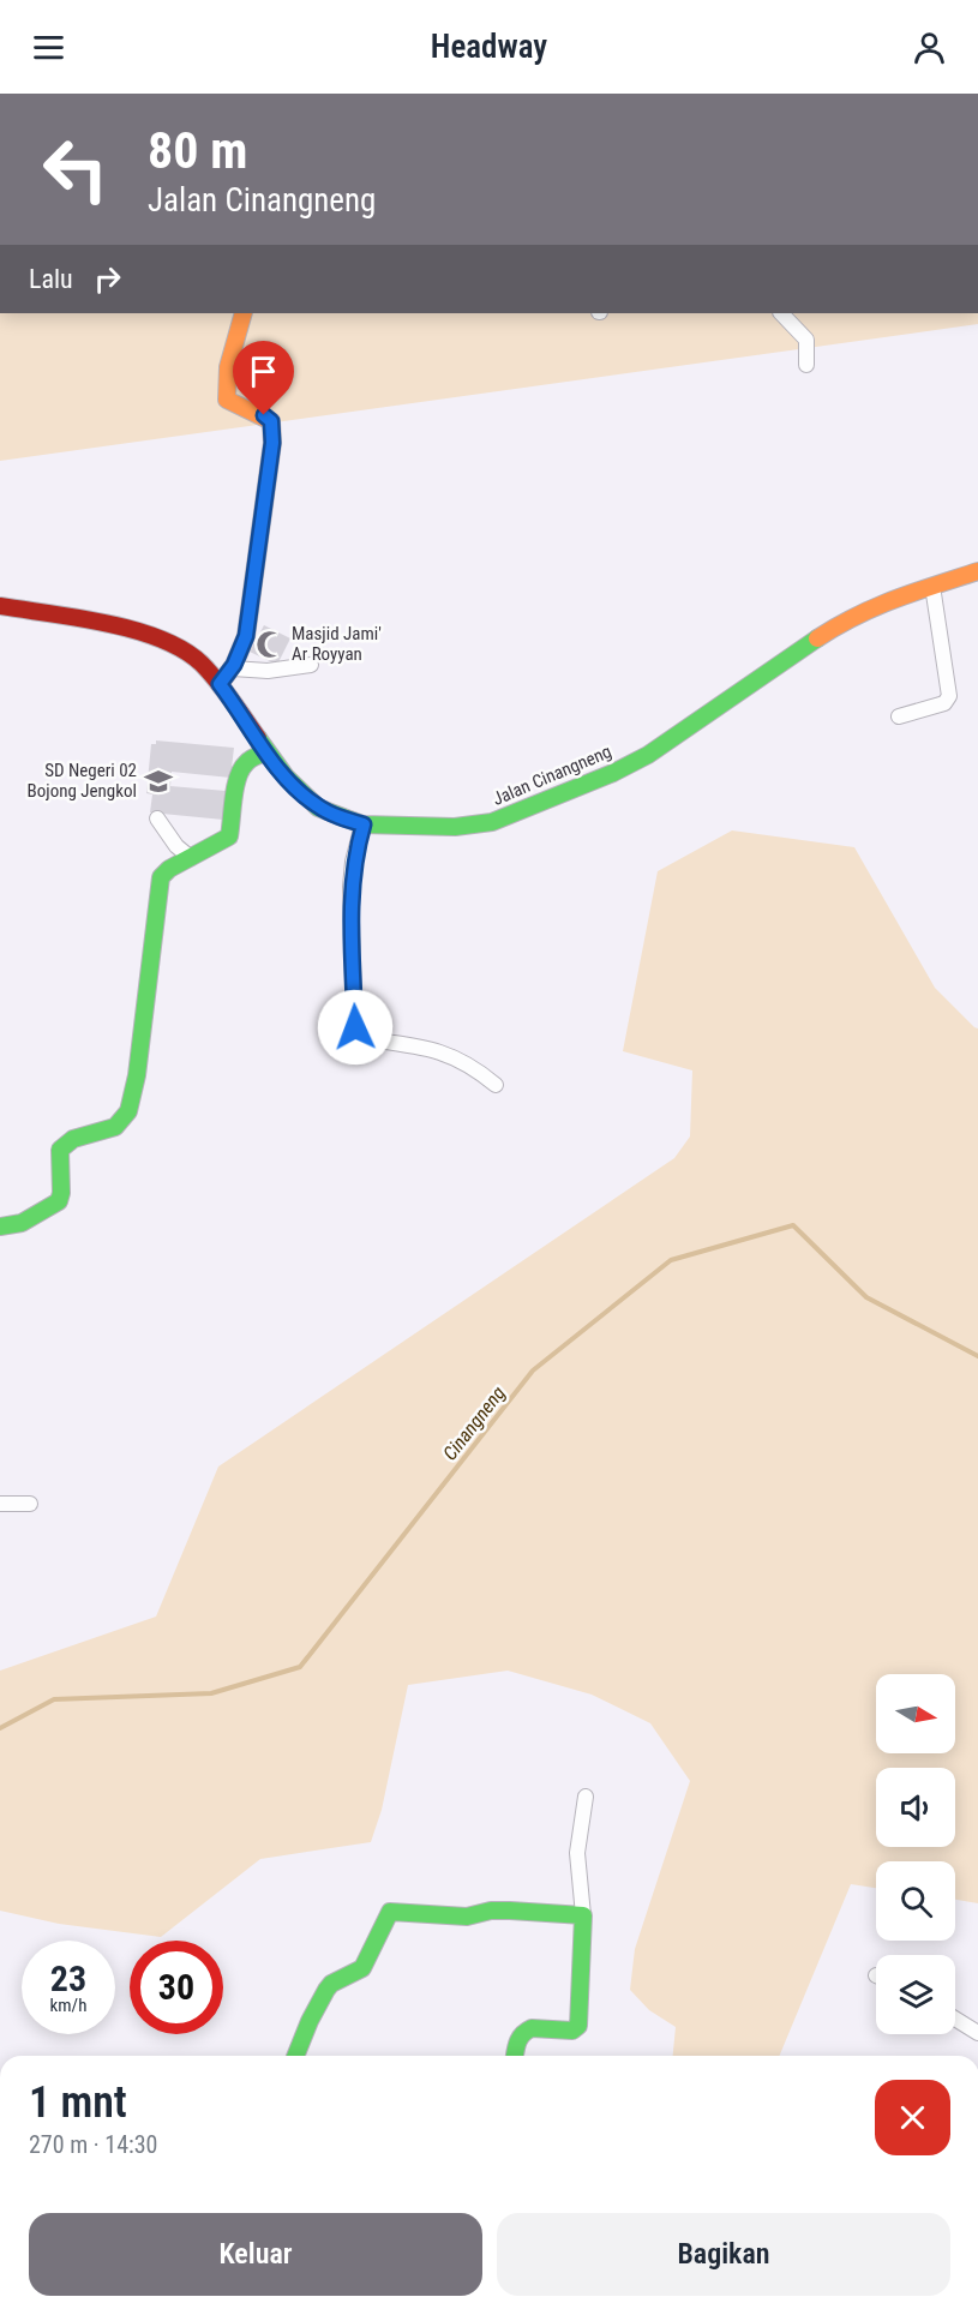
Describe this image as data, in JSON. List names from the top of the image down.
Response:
{
  "streets": {
    "street": ["Jalan Cinangneng"]
  },
  "water": ["Cinangneng"],
  "places": {
    "mosque": ["Masjid Jami' Ar Royyan"],
    "school or university": ["SD Negeri 02 Bojong Jengkol"]
  },
  "north": "right",
  "page": {
    "header": "Headway",
    "turn": ["80 m", "Jalan Cinangneng"],
    "then": "Lalu",
    "speed": "23 km/h",
    "limit": "30",
    "heading": ["1 mnt", "270 m · 14:30"],
    "buttons": ["Keluar", "Bagikan"]
  }
}
